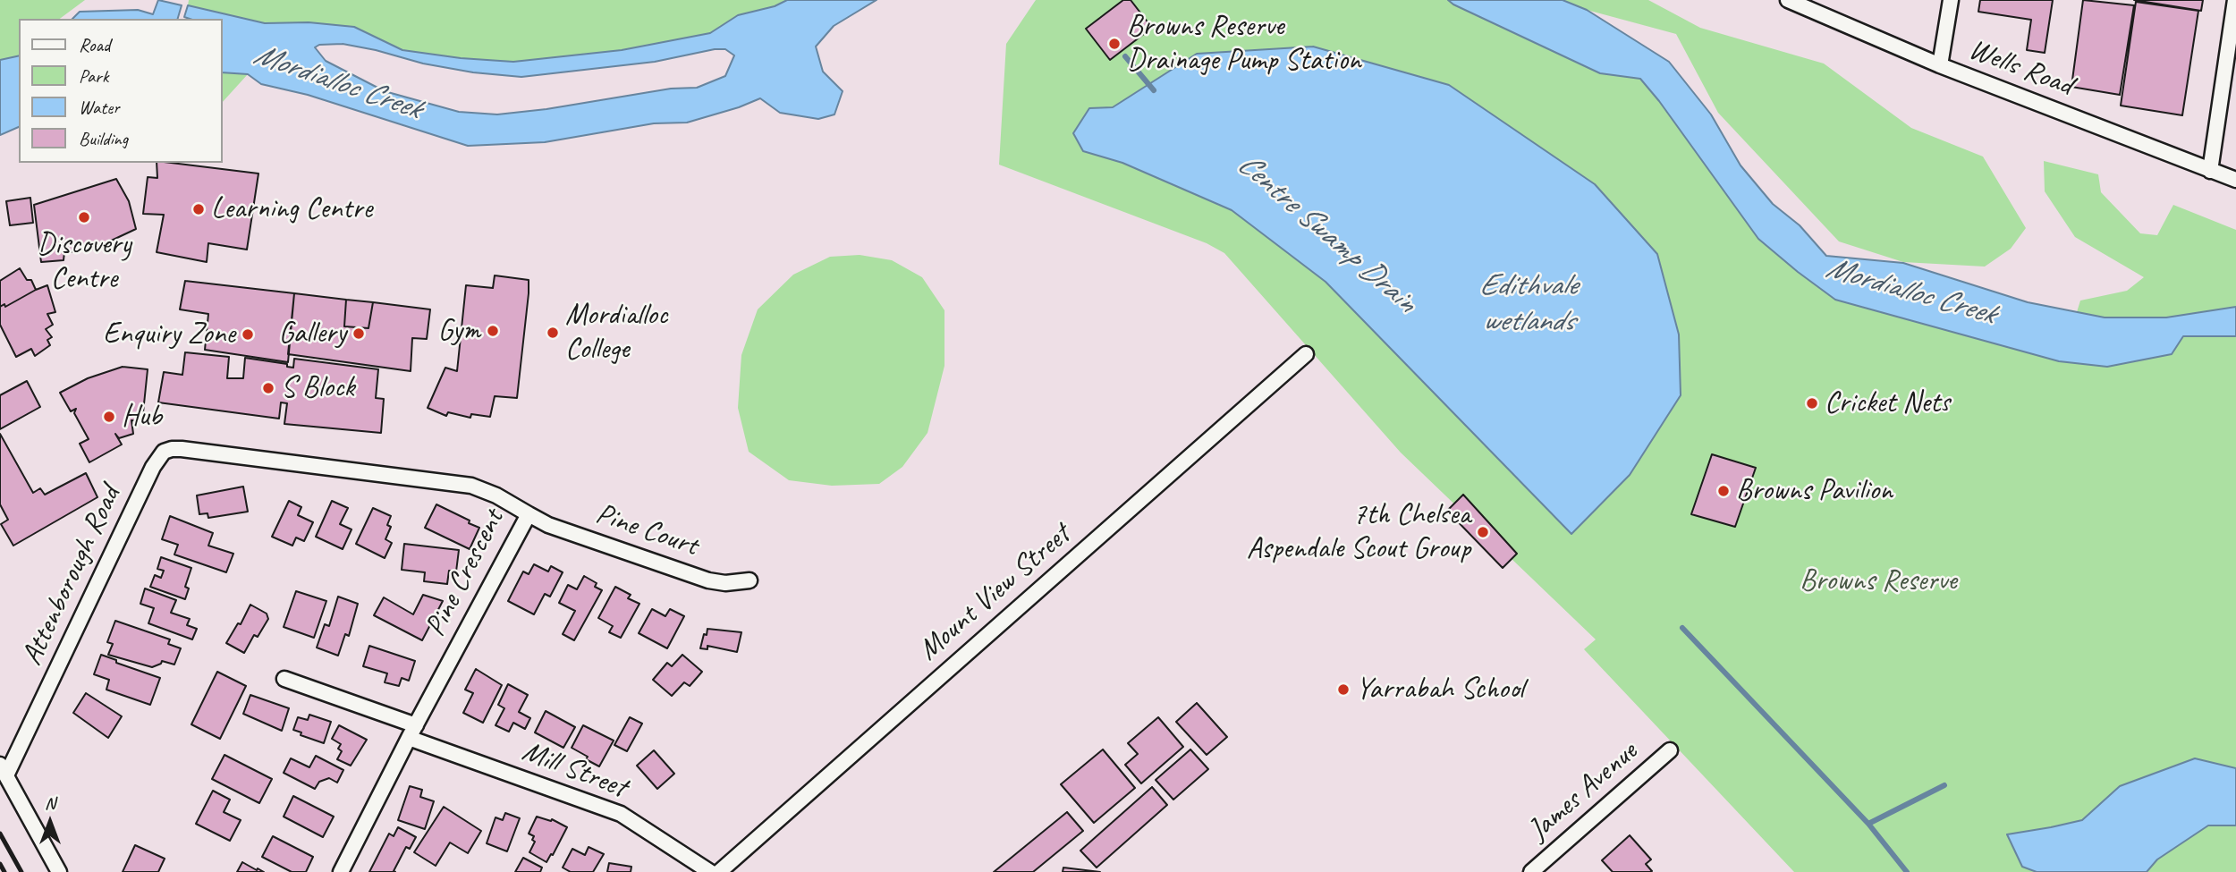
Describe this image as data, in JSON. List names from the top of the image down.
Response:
{
  "streets": {
    "street": [
      "Wells Road",
      "Pine Court",
      "Pine Crescent",
      "Attenborough Road",
      "Mount View Street",
      "Mill Street",
      "James Avenue"
    ]
  },
  "crossings": [
    ["Pine Court", "Pine Crescent"],
    ["Pine Crescent", "Attenborough Road"],
    ["Pine Crescent", "Mill Street"]
  ],
  "water": ["Mordialloc Creek", "Centre Swamp Drain", "Edithvale wetlands"],
  "parks": ["Browns Reserve"],
  "places": [
    "Browns Reserve Drainage Pump Station",
    "Learning Centre",
    "Discovery Centre",
    "Gym",
    "Mordialloc College",
    "Gallery",
    "Enquiry Zone",
    "S Block",
    "Cricket Nets",
    "Hub",
    "Browns Pavilion",
    "7th Chelsea Aspendale Scout Group",
    "Yarrabah School"
  ],
  "legend": [
    "Road",
    "Park",
    "Water",
    "Building"
  ],
  "north": "top"
}
